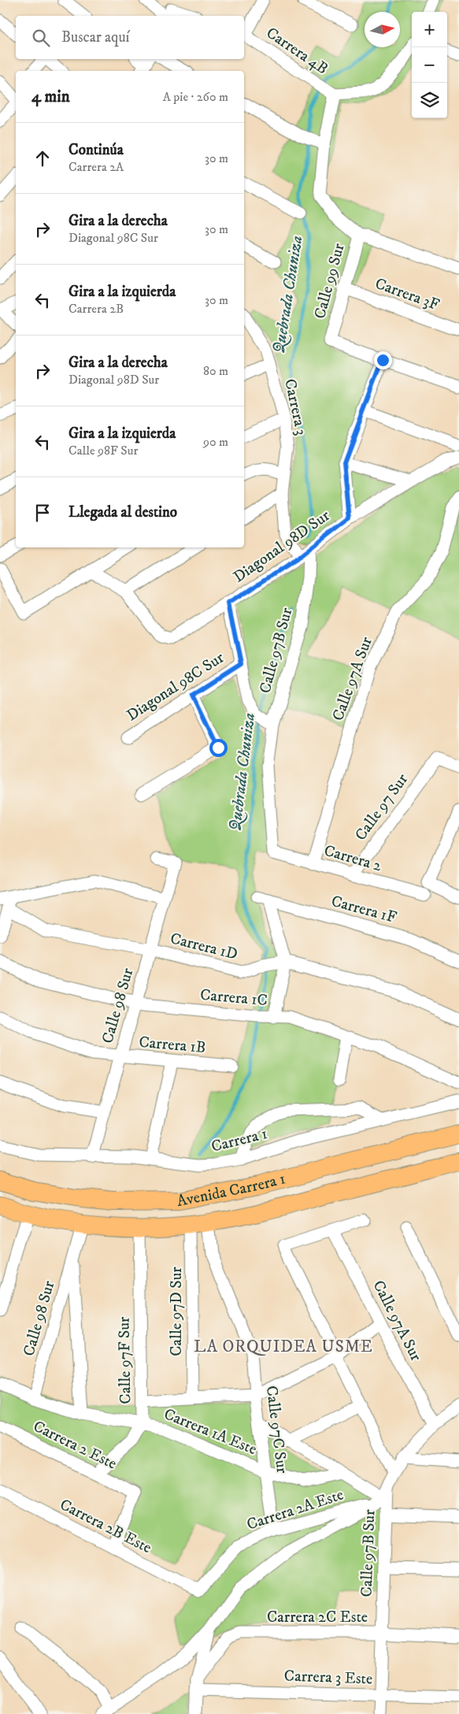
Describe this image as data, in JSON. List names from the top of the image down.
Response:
{
  "streets": {
    "highway": ["Avenida Carrera 1"],
    "street": [
      "Carrera 4B",
      "Calle 99 Sur",
      "Carrera 3F",
      "Carrera 3",
      "Diagonal 98D Sur",
      "Calle 97B Sur",
      "Calle 97A Sur",
      "Diagonal 98C Sur",
      "Calle 97 Sur",
      "Carrera 2",
      "Carrera 1F",
      "Carrera 1D",
      "Carrera 1C",
      "Calle 98 Sur",
      "Carrera 1B",
      "Carrera 1",
      "Calle 97D Sur",
      "Calle 97F Sur",
      "Calle 97C Sur",
      "Carrera 1A Este",
      "Carrera 2 Este",
      "Carrera 2A Este",
      "Carrera 2B Este",
      "Carrera 2C Este",
      "Carrera 3 Este"
    ]
  },
  "crossings": [
    ["Calle 99 Sur", "Carrera 3F"],
    ["Carrera 3", "Diagonal 98D Sur"],
    ["Diagonal 98D Sur", "Calle 97B Sur"],
    ["Calle 97B Sur", "Carrera 2"],
    ["Calle 97B Sur", "Carrera 2A Este"],
    ["Calle 97B Sur", "Carrera 2C Este"],
    ["Calle 97B Sur", "Carrera 3 Este"],
    ["Calle 97A Sur", "Carrera 2"],
    ["Calle 97A Sur", "Carrera 1A Este"],
    ["Calle 97 Sur", "Carrera 2"],
    ["Carrera 1D", "Calle 98 Sur"],
    ["Carrera 1C", "Calle 98 Sur"],
    ["Calle 98 Sur", "Carrera 1B"],
    ["Calle 98 Sur", "Carrera 1"],
    ["Calle 98 Sur", "Avenida Carrera 1"],
    ["Calle 98 Sur", "Carrera 1A Este"],
    ["Avenida Carrera 1", "Calle 97D Sur"],
    ["Avenida Carrera 1", "Calle 97F Sur"],
    ["Avenida Carrera 1", "Calle 97C Sur"],
    ["Calle 97D Sur", "Calle 97C Sur"],
    ["Calle 97D Sur", "Carrera 1A Este"],
    ["Calle 97F Sur", "Carrera 1A Este"],
    ["Calle 97F Sur", "Carrera 2 Este"],
    ["Calle 97C Sur", "Carrera 1A Este"],
    ["Calle 97C Sur", "Carrera 2A Este"],
    ["Carrera 2 Este", "Carrera 2B Este"],
    ["Carrera 2A Este", "Carrera 2B Este"]
  ],
  "districts": ["LA ORQUIDEA USME"],
  "water": ["Quebrada Chuniza"],
  "north": "right",
  "page": {
    "map_buttons": ["+", "−"],
    "search": "Buscar aquí",
    "heading": ["4 min", "A pie · 260 m"],
    "list": [
      ["Continúa", "Carrera 2A", "30 m"],
      ["Gira a la derecha", "Diagonal 98C Sur", "30 m"],
      ["Gira a la izquierda", "Carrera 2B", "30 m"],
      ["Gira a la derecha", "Diagonal 98D Sur", "80 m"],
      ["Gira a la izquierda", "Calle 98F Sur", "90 m"],
      "Llegada al destino"
    ]
  }
}
